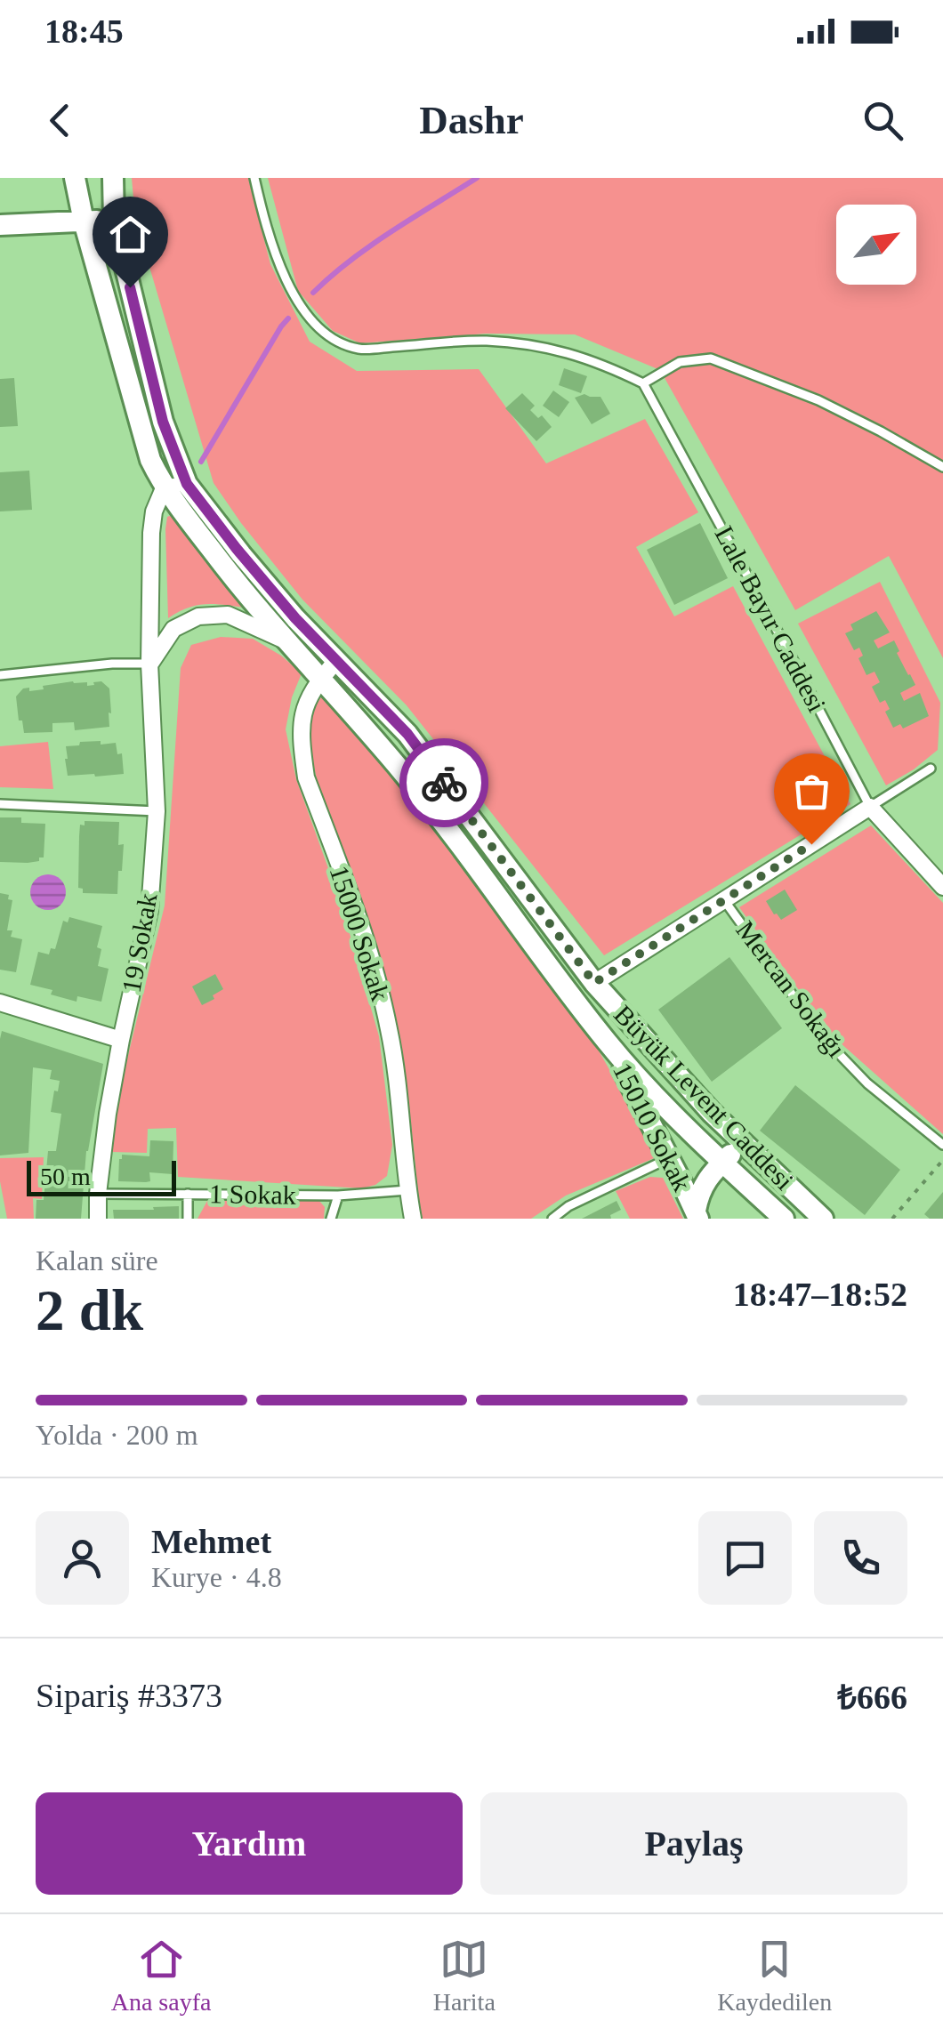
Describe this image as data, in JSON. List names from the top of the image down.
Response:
{
  "streets": {
    "street": [
      "Lale Bayır Caddesi",
      "15000 Sokak",
      "19 Sokak",
      "Büyük Levent Caddesi",
      "15010 Sokak"
    ],
    "lane": ["Mercan Sokağı", "1 Sokak"]
  },
  "crossings": [
    ["15000 Sokak", "Büyük Levent Caddesi"],
    ["15000 Sokak", "1 Sokak"],
    ["19 Sokak", "Büyük Levent Caddesi"],
    ["19 Sokak", "1 Sokak"],
    ["Büyük Levent Caddesi", "15010 Sokak"]
  ],
  "scale_bar": "50 m",
  "north": "top right",
  "page": {
    "status": "18:45",
    "header": "Dashr",
    "scale": "50 m",
    "heading": ["2 dk", "Kalan süre", "18:47–18:52"],
    "panel": [
      "Mehmet",
      "Kurye · 4.8",
      "Sipariş #3373",
      "₺666"
    ],
    "bar": "Yolda · 200 m",
    "buttons": ["Yardım", "Paylaş"],
    "tabs": ["Ana sayfa", "Harita", "Kaydedilen"]
  }
}
